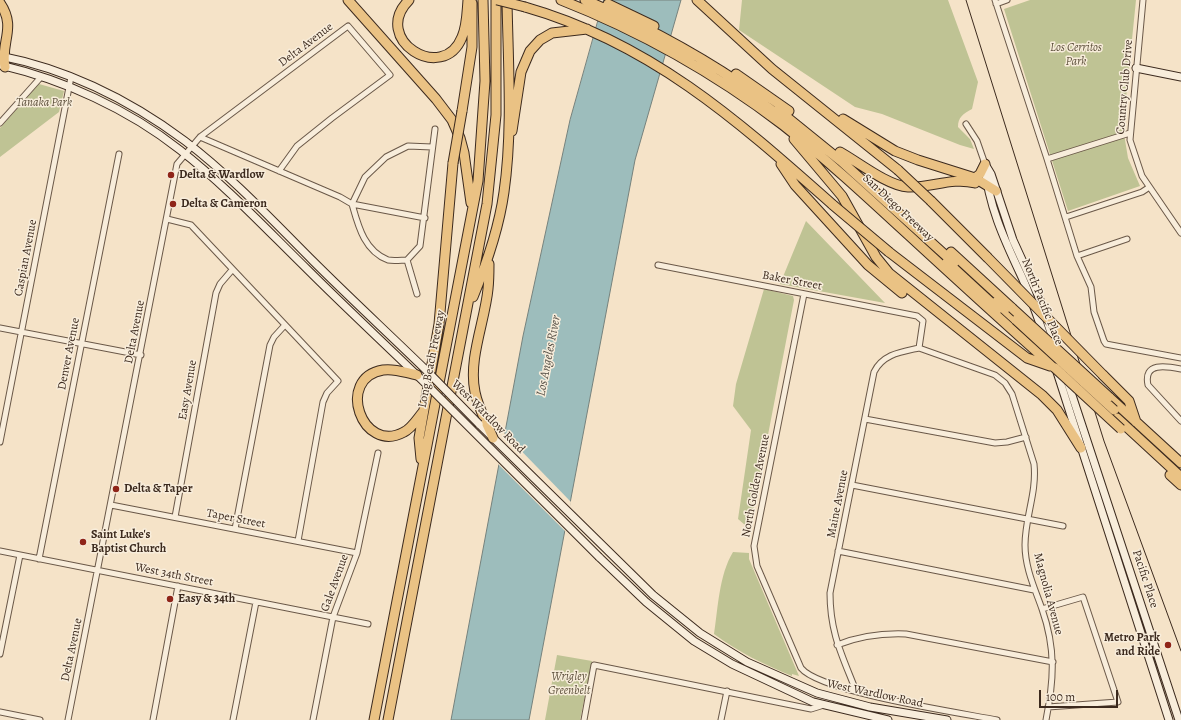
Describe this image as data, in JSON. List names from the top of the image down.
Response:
{
  "streets": {
    "highway": ["San Diego Freeway", "Long Beach Freeway"],
    "main road": ["North Pacific Place", "West Wardlow Road", "Pacific Place"],
    "street": [
      "Delta Avenue",
      "Country Club Drive",
      "Caspian Avenue",
      "Baker Street",
      "Denver Avenue",
      "Easy Avenue",
      "North Golden Avenue",
      "Maine Avenue",
      "Taper Street",
      "West 34th Street",
      "Gale Avenue",
      "Magnolia Avenue"
    ]
  },
  "crossings": [
    ["Delta Avenue", "West Wardlow Road"],
    ["Delta Avenue", "Taper Street"],
    ["Delta Avenue", "West 34th Street"],
    ["Caspian Avenue", "West Wardlow Road"],
    ["Baker Street", "North Golden Avenue"],
    ["Baker Street", "Maine Avenue"],
    ["Baker Street", "Magnolia Avenue"],
    ["North Pacific Place", "Pacific Place"],
    ["Denver Avenue", "West 34th Street"],
    ["Easy Avenue", "Taper Street"],
    ["West Wardlow Road", "North Golden Avenue"],
    ["West Wardlow Road", "Maine Avenue"],
    ["Maine Avenue", "Magnolia Avenue"],
    ["Taper Street", "Gale Avenue"],
    ["West 34th Street", "Gale Avenue"]
  ],
  "water": ["Los Angeles River"],
  "parks": ["Los Cerritos Park", "Tanaka Park", "Wrigley Greenbelt"],
  "places": [
    "Delta & Wardlow",
    "Delta & Cameron",
    "Delta & Taper",
    "Saint Luke's Baptist Church",
    "Easy & 34th",
    "Metro Park and Ride"
  ],
  "scale_bar": "100 m"
}
